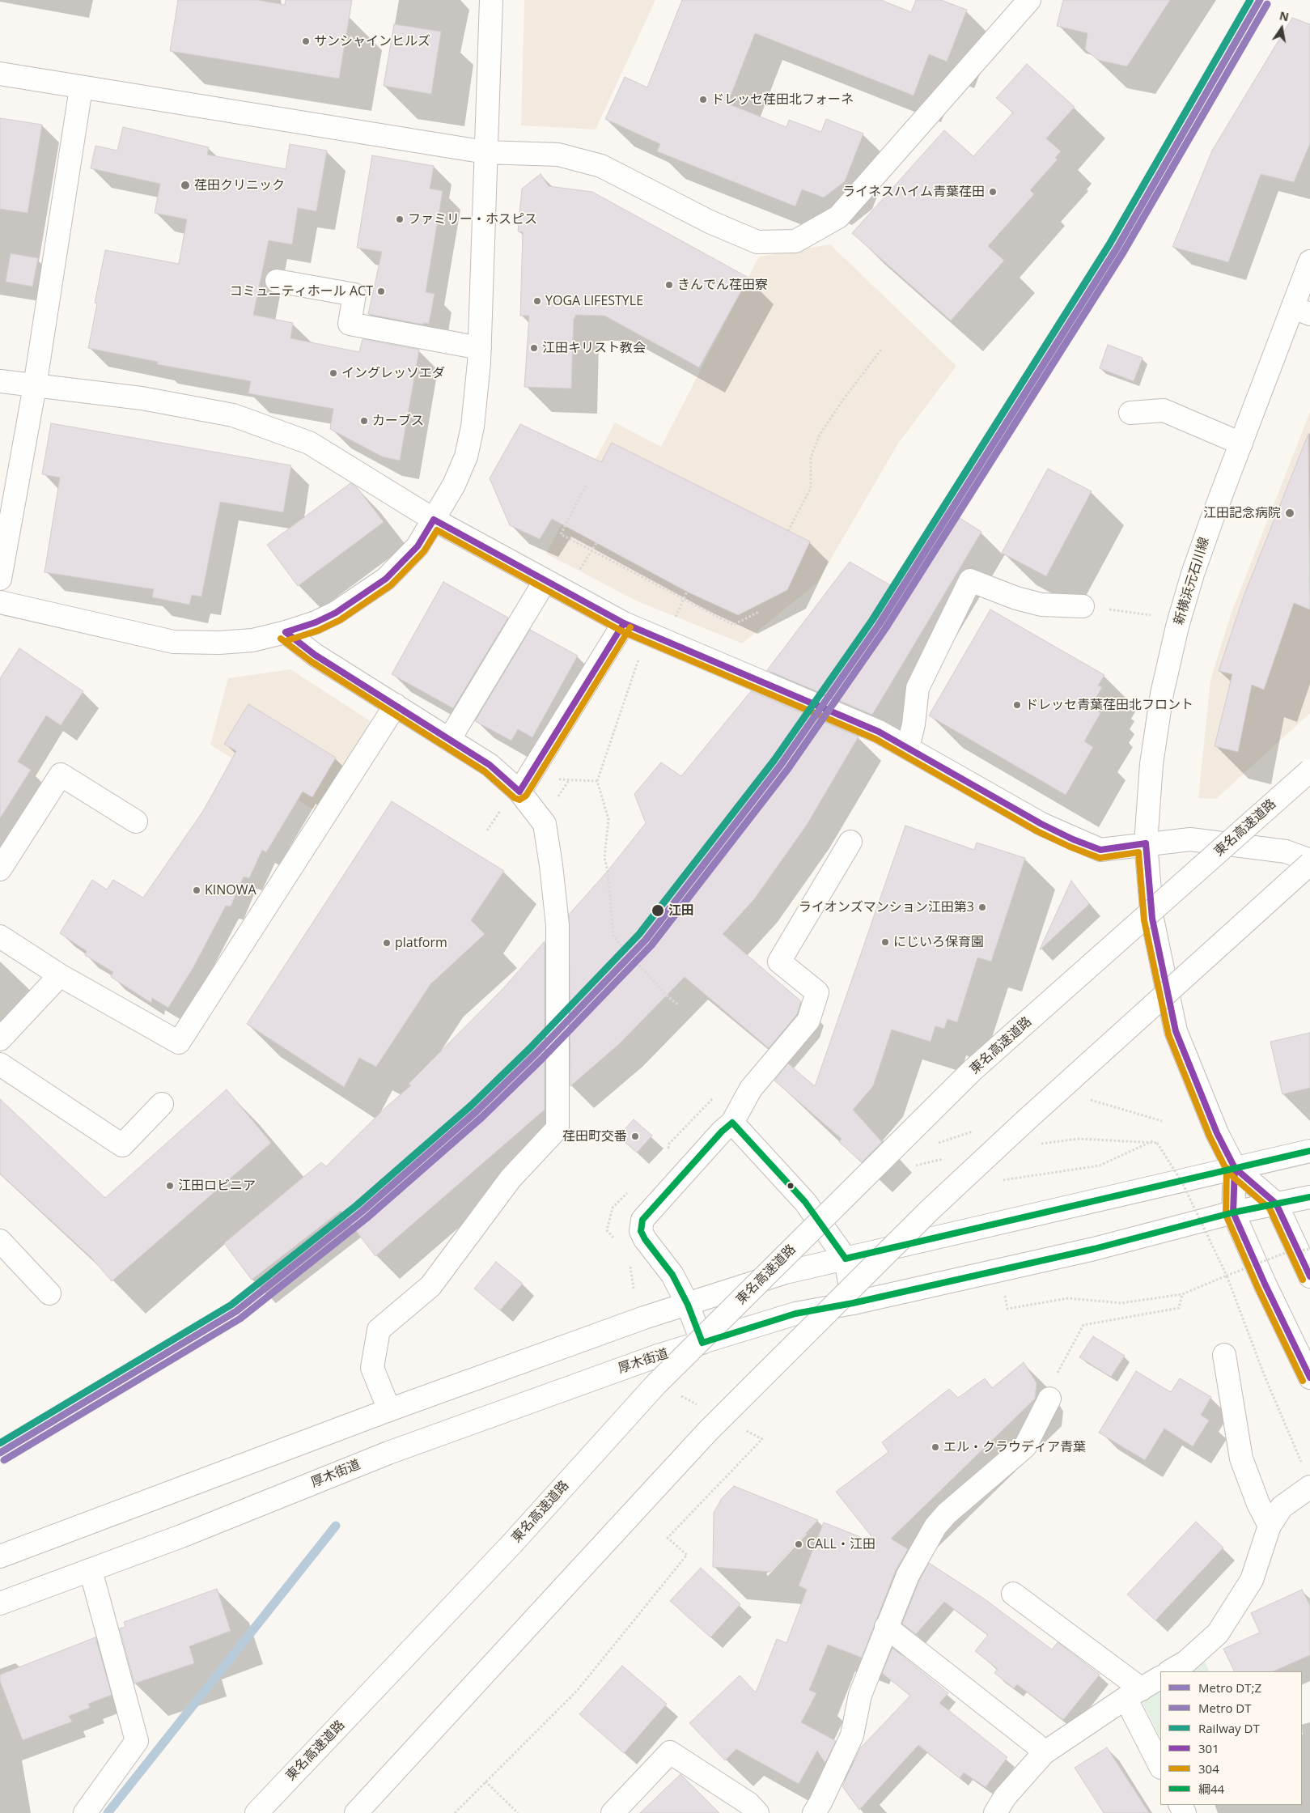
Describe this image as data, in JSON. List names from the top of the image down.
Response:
{
  "streets": {
    "main road": ["新横浜元石川線", "東名高速道路", "厚木街道"]
  },
  "places": [
    "サンシャインヒルズ",
    "ドレッセ荏田北フォーネ",
    "荏田クリニック",
    "ライネスハイム青葉荏田",
    "ファミリー・ホスピス",
    "きんでん荏田寮",
    "コミュニティホール ACT",
    "YOGA LIFESTYLE",
    "江田キリスト教会",
    "イングレッソエダ",
    "カーブス",
    "江田記念病院",
    "ドレッセ青葉荏田北フロント",
    "KINOWA",
    "ライオンズマンション江田第3",
    "江田",
    "にじいろ保育園",
    "platform",
    "荏田町交番",
    "江田ロビニア",
    "エル・クラウディア青葉",
    "CALL・江田"
  ],
  "lines": [
    "metro line DT;Z",
    "rail line DT",
    "metro line DT",
    "transit line 301",
    "transit line 304",
    "transit line 綱44"
  ],
  "legend": [
    "Metro DT;Z",
    "Metro DT",
    "Railway DT",
    "301",
    "304",
    "綱44"
  ],
  "north": "top"
}
